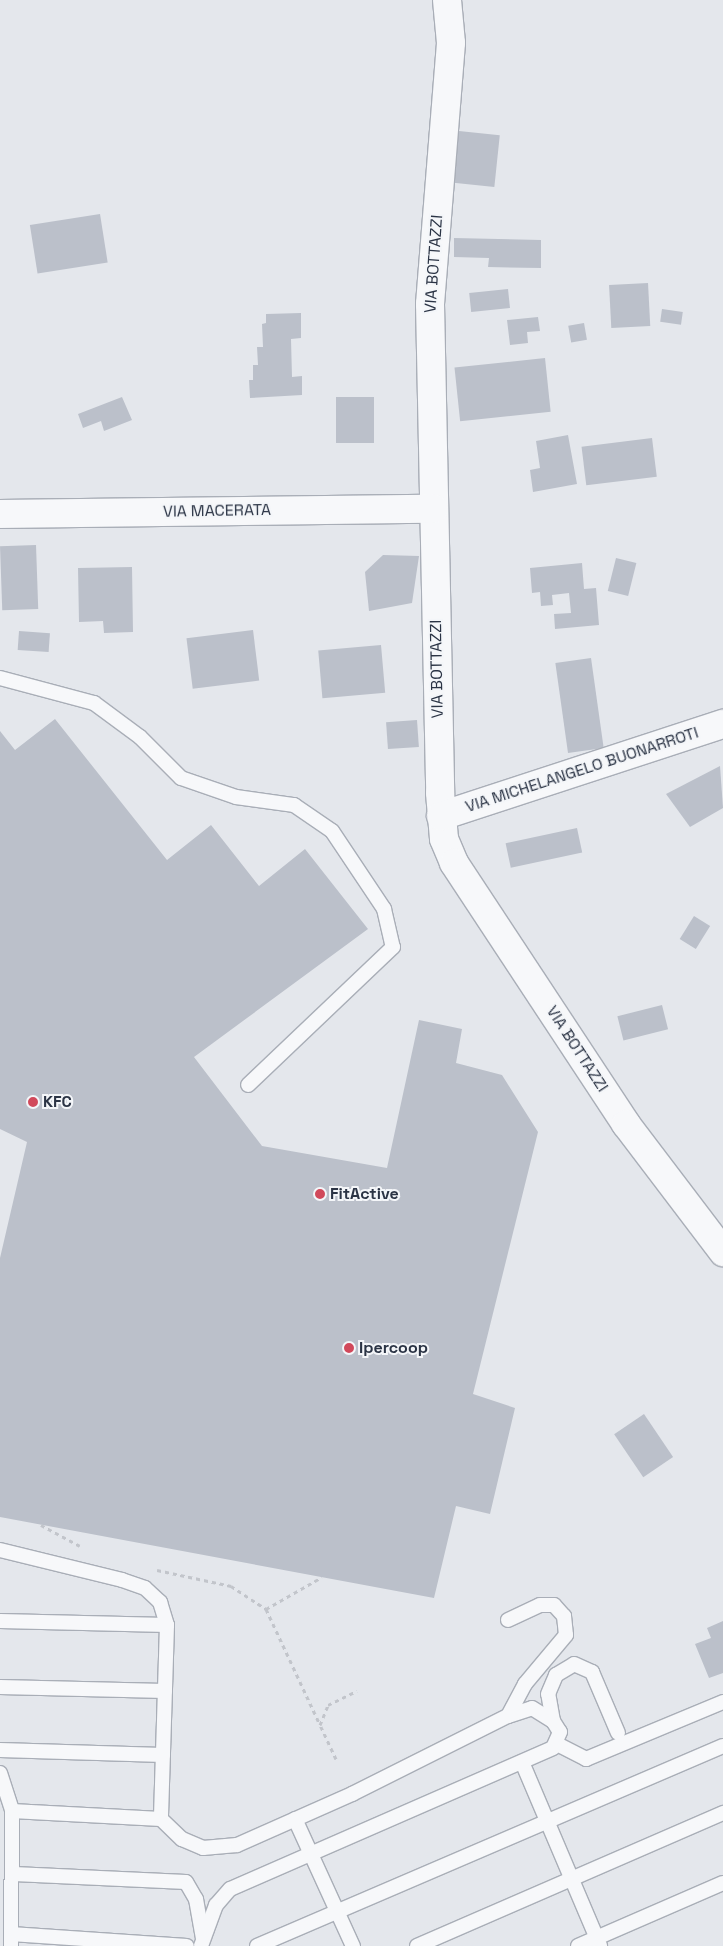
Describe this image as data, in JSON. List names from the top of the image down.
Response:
{
  "streets": {
    "street": ["VIA BOTTAZZI", "VIA MACERATA", "VIA MICHELANGELO BUONARROTI"]
  },
  "crossings": [
    ["VIA BOTTAZZI", "VIA MACERATA"],
    ["VIA BOTTAZZI", "VIA MICHELANGELO BUONARROTI"]
  ],
  "places": ["KFC", "FitActive", "Ipercoop"]
}
